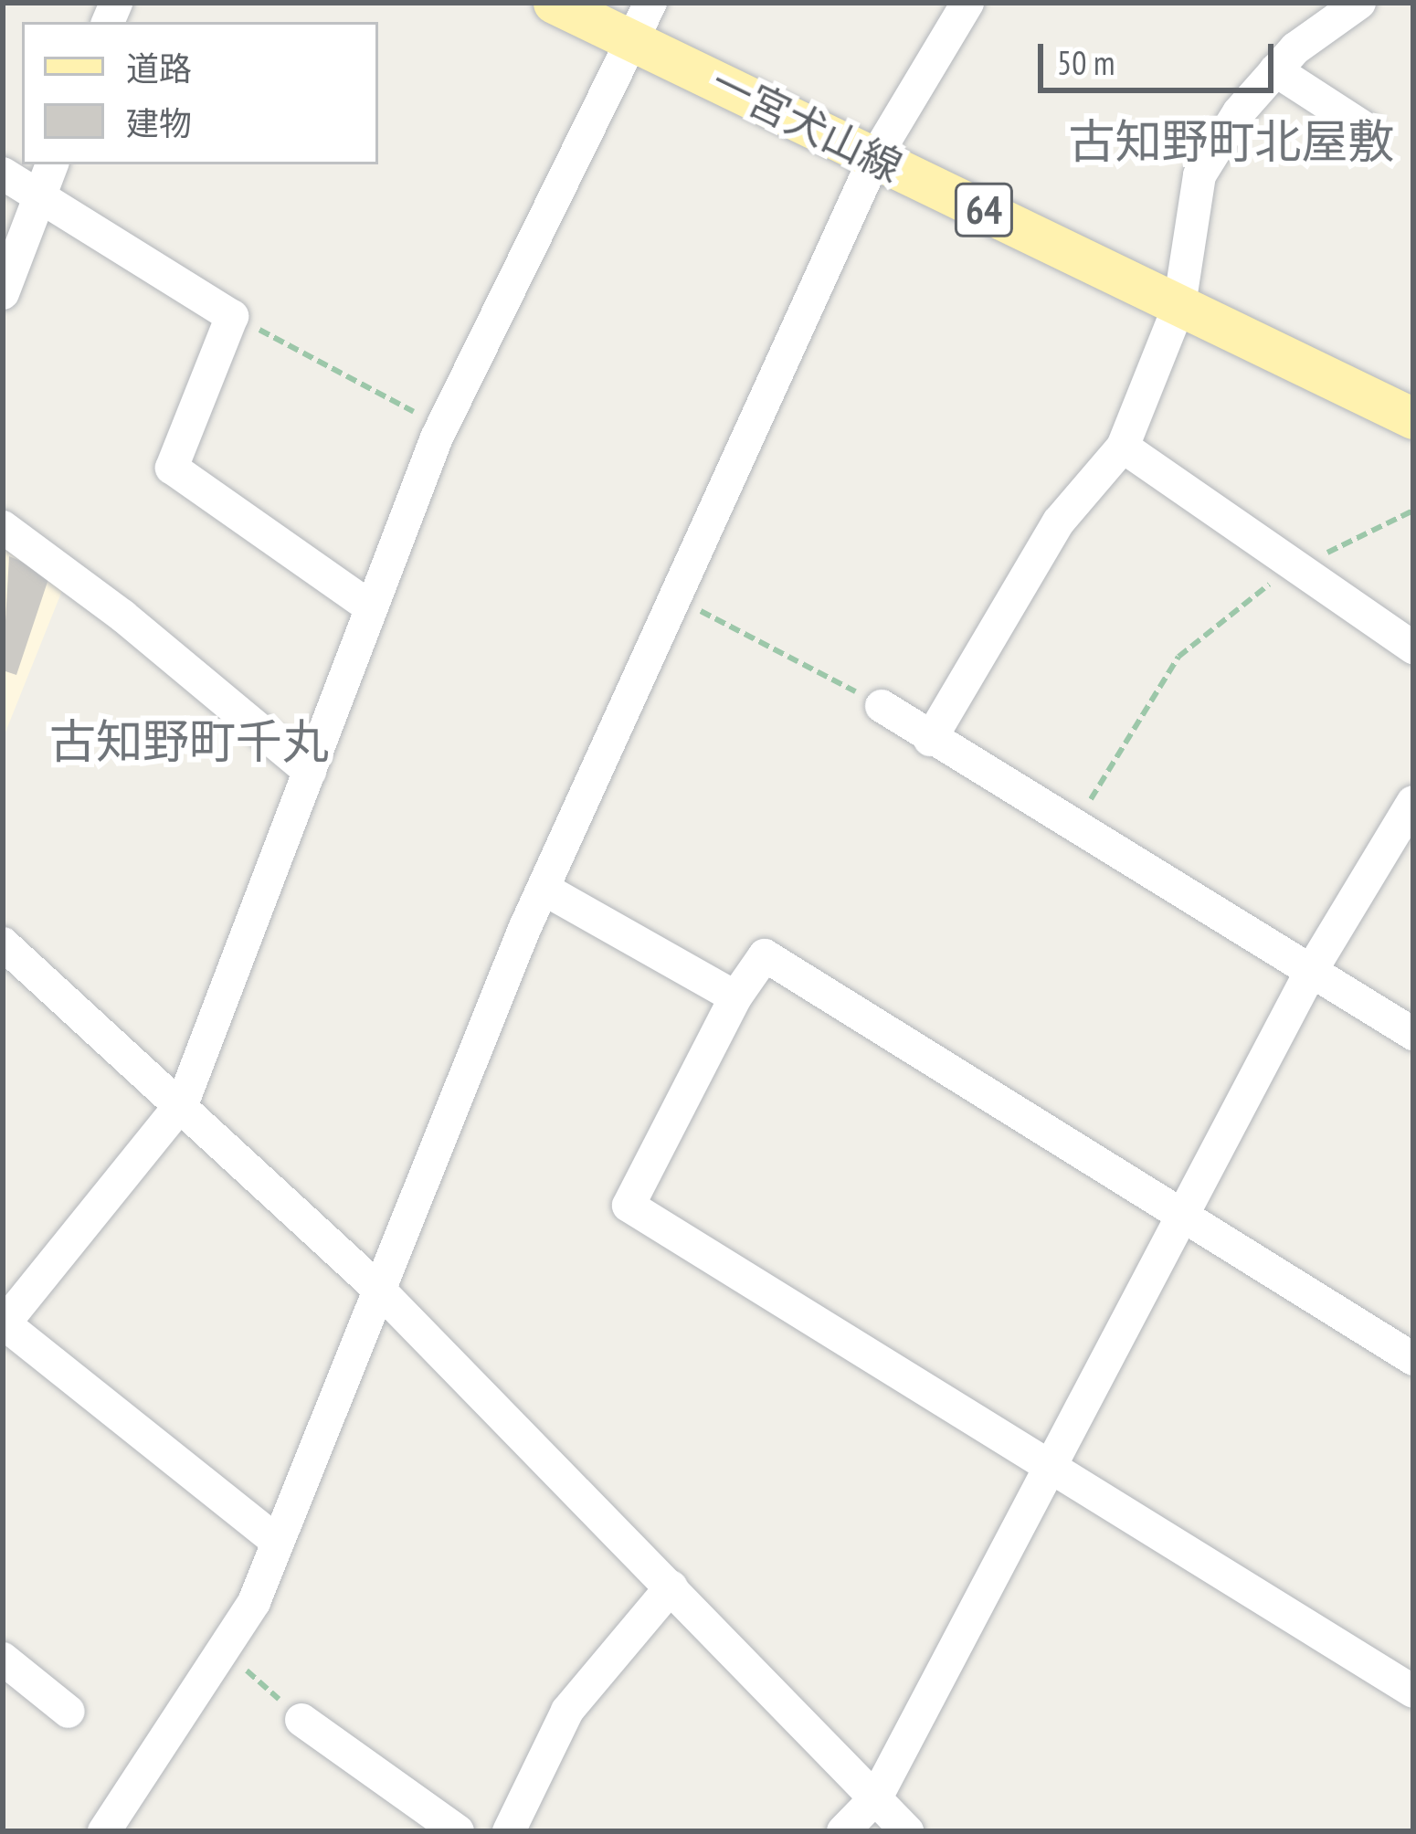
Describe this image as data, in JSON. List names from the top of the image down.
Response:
{
  "streets": {
    "main road": ["一宮犬山線", "64"]
  },
  "districts": ["古知野町北屋敷", "古知野町千丸"],
  "legend": ["道路", "建物"],
  "scale_bar": "50 m"
}
